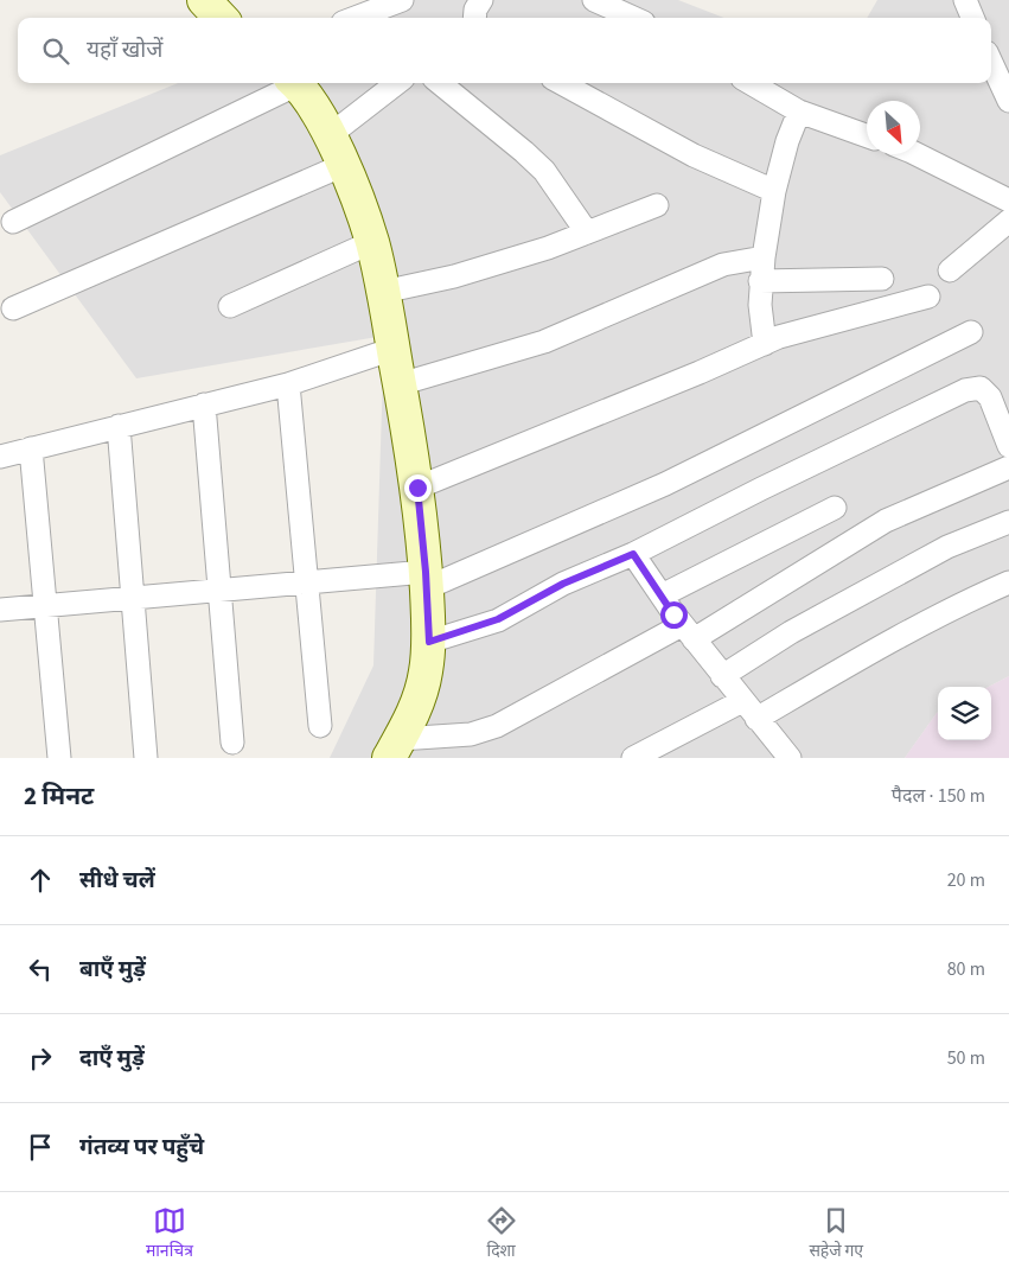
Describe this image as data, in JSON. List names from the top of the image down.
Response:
{
  "north": "bottom right",
  "page": {
    "search": "यहाँ खोजें",
    "heading": ["2 मिनट", "पैदल · 150 m"],
    "list": [
      ["सीधे चलें", "20 m"],
      ["बाएँ मुड़ें", "80 m"],
      ["दाएँ मुड़ें", "50 m"],
      "गंतव्य पर पहुँचे"
    ],
    "nav": ["मानचित्र", "दिशा", "सहेजे गए"]
  }
}
